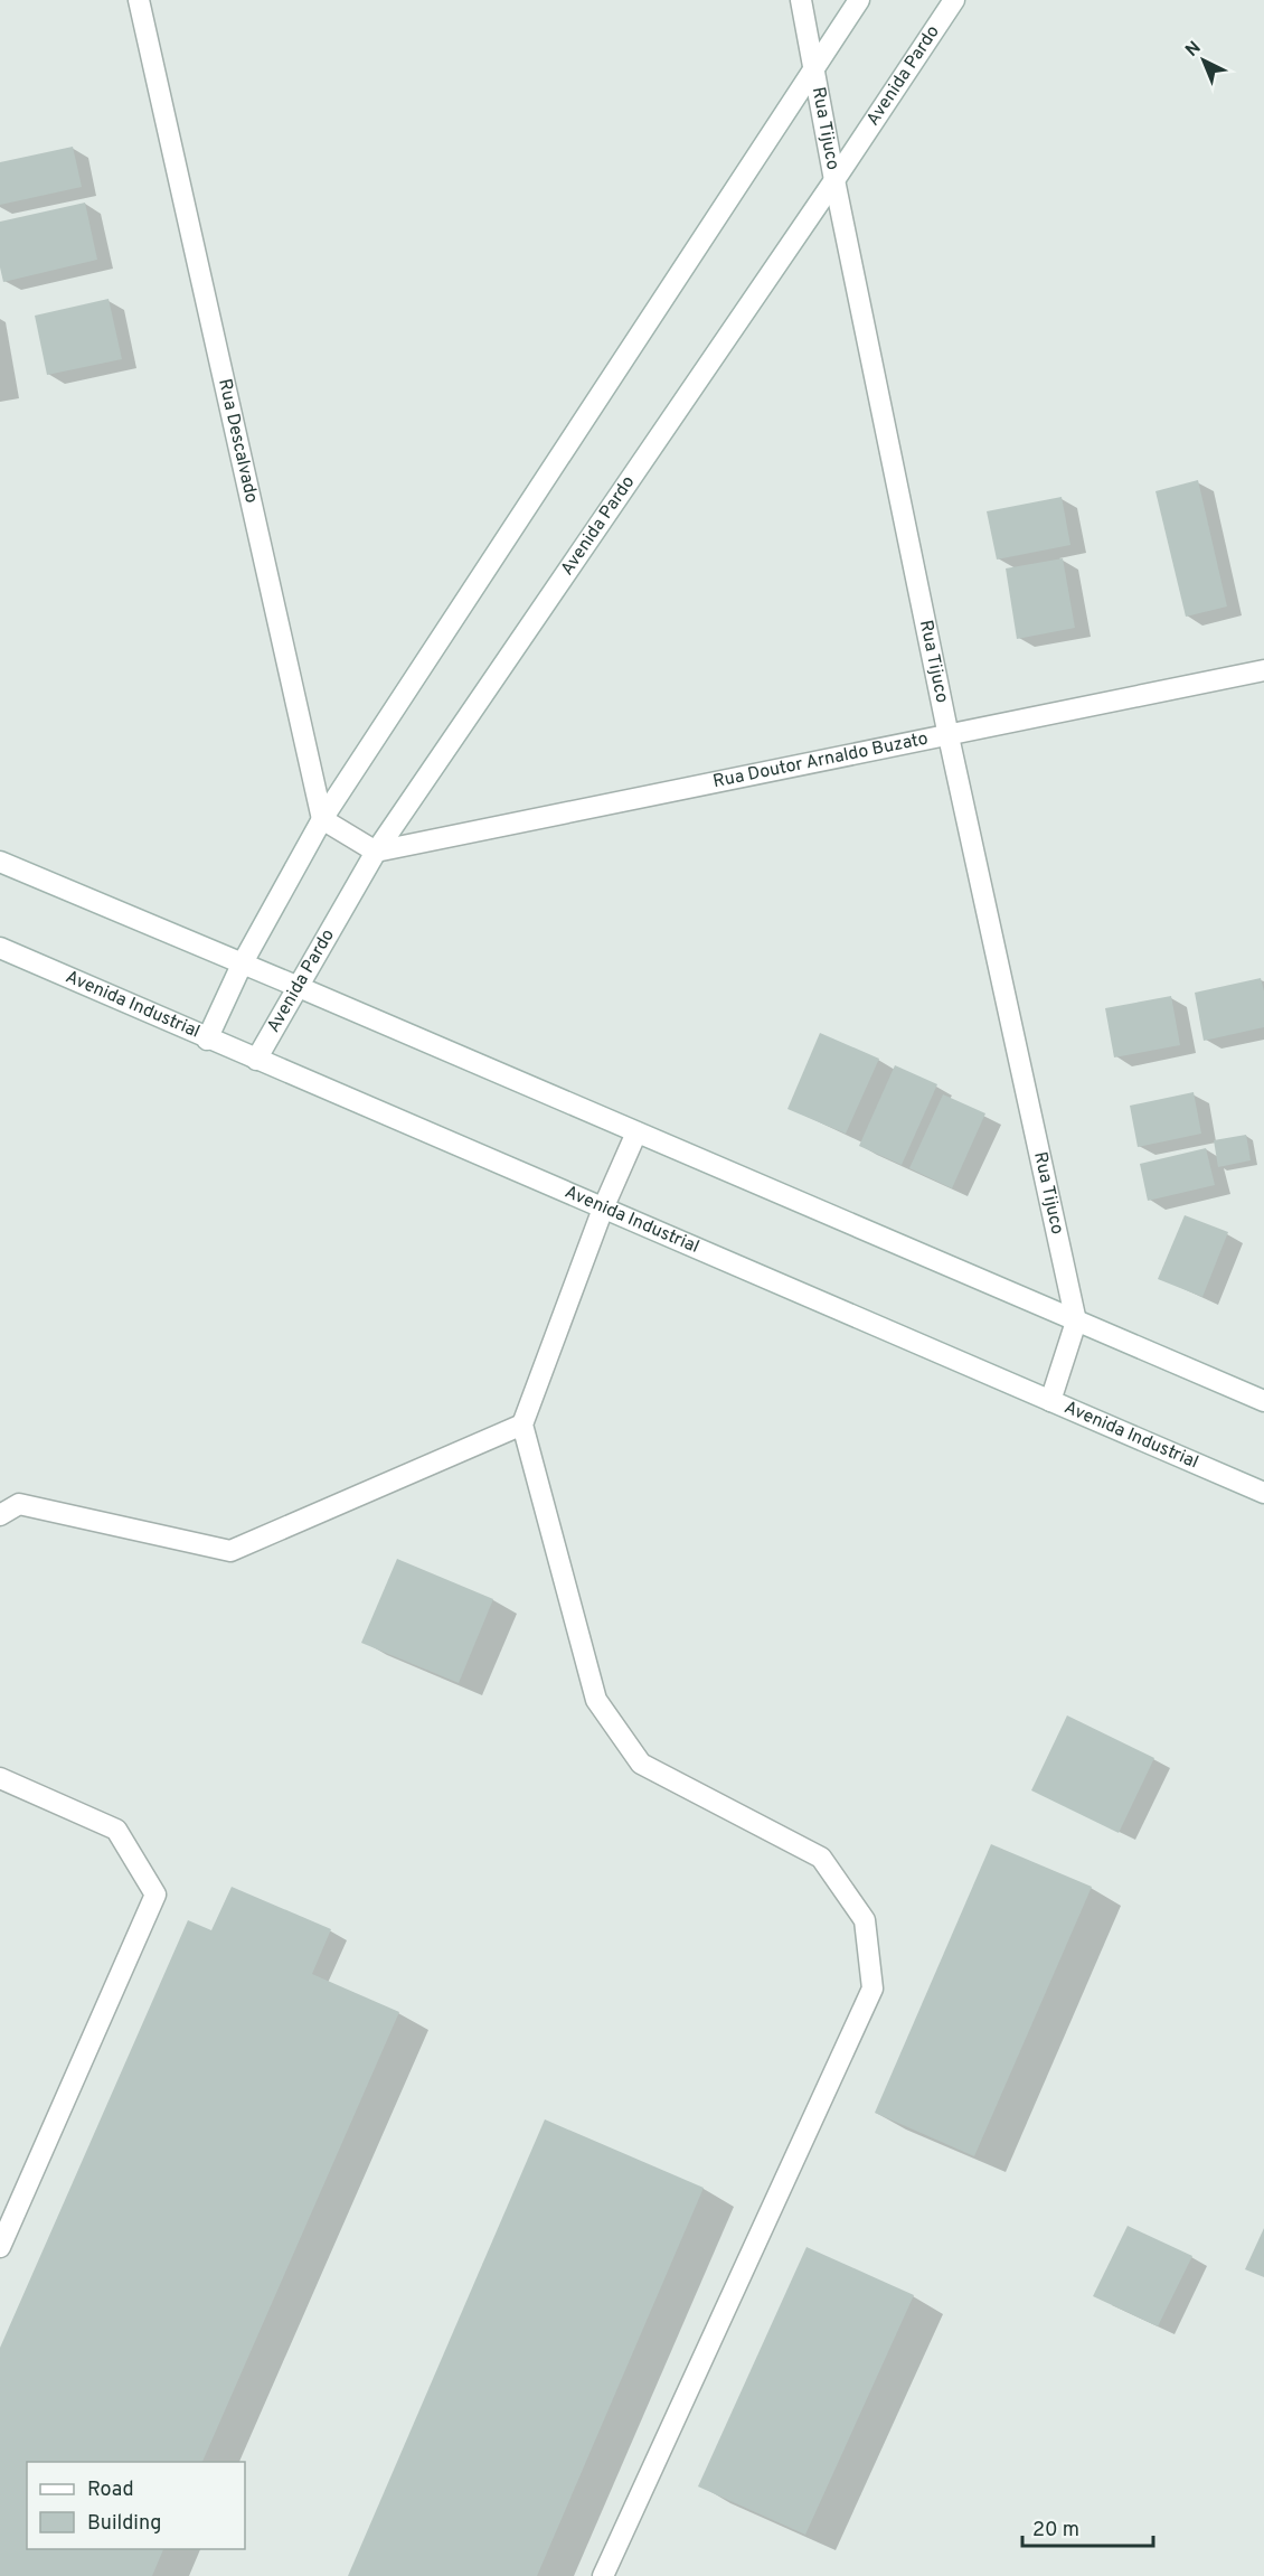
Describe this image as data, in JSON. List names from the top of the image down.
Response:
{
  "streets": {
    "street": [
      "Avenida Pardo",
      "Rua Tijuco",
      "Rua Descalvado",
      "Rua Doutor Arnaldo Buzato",
      "Avenida Industrial"
    ]
  },
  "crossings": [
    ["Avenida Pardo", "Rua Tijuco"],
    ["Avenida Pardo", "Rua Doutor Arnaldo Buzato"],
    ["Avenida Pardo", "Avenida Industrial"],
    ["Rua Tijuco", "Rua Doutor Arnaldo Buzato"]
  ],
  "legend": ["Road", "Building"],
  "scale_bar": "20 m",
  "north": "top left"
}
